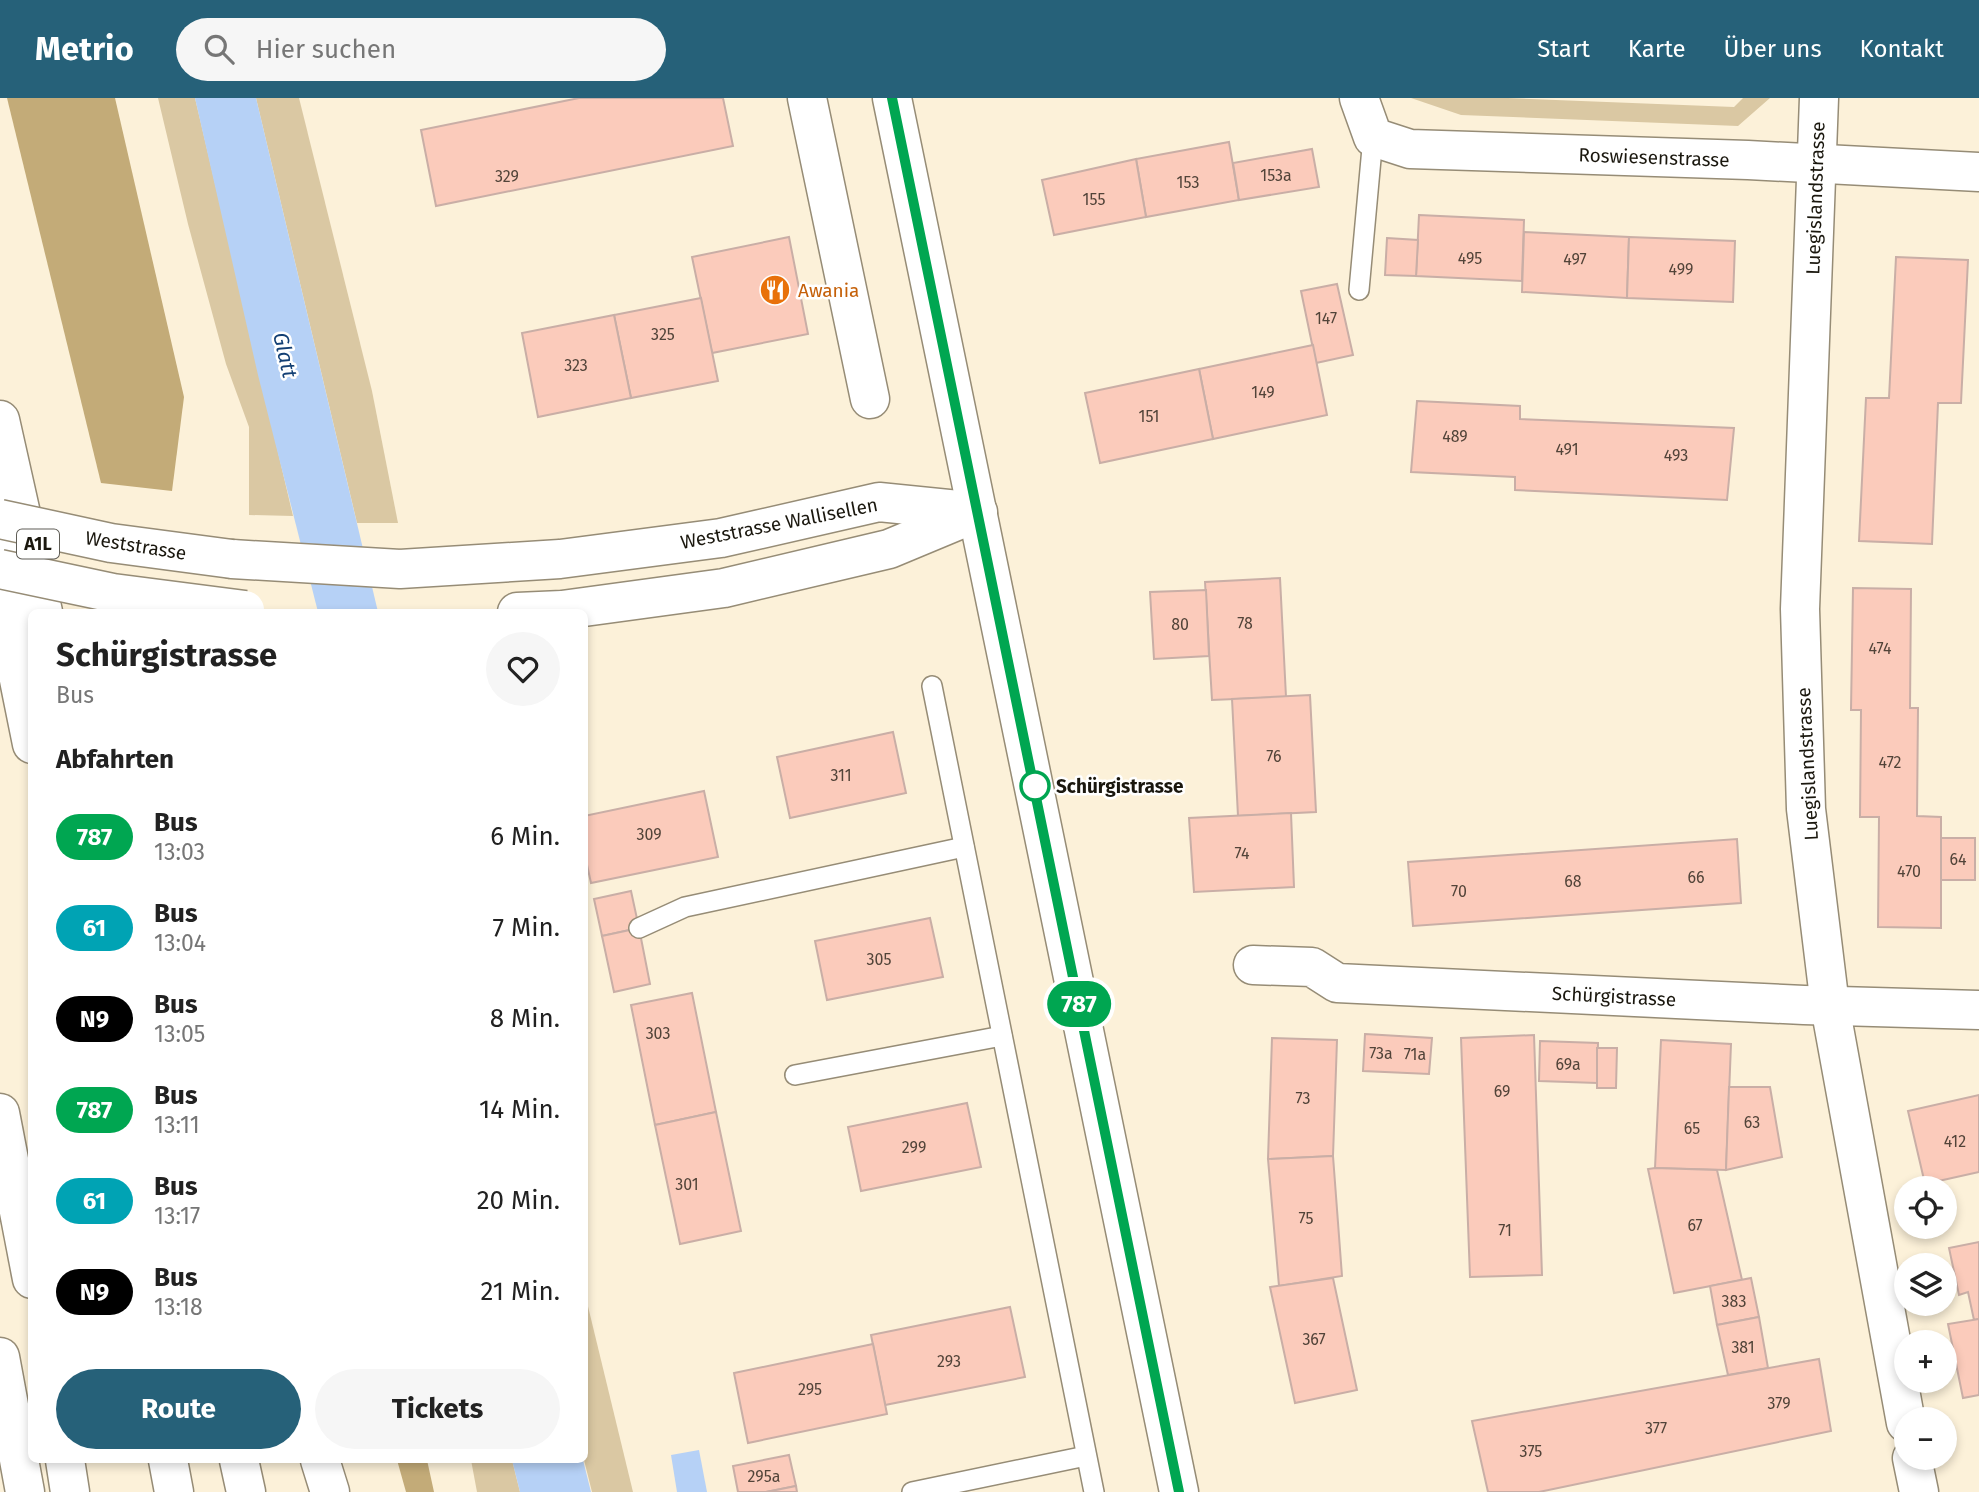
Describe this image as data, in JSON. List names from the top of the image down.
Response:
{
  "streets": {
    "main road": [
      "Roswiesenstrasse",
      "Luegislandstrasse",
      "Weststrasse Wallisellen",
      "A1L",
      "Weststrasse",
      "Schürgistrasse"
    ]
  },
  "crossings": [
    ["Roswiesenstrasse", "Luegislandstrasse"],
    ["Luegislandstrasse", "Schürgistrasse"],
    ["Weststrasse Wallisellen", "Weststrasse"]
  ],
  "water": ["Glatt"],
  "places": {
    "restaurant": ["Awania"],
    "other": ["Schürgistrasse"]
  },
  "lines": ["bus line 787"],
  "house_numbers": [
    "153a",
    "329",
    "153",
    "155",
    "495",
    "497",
    "499",
    "147",
    "325",
    "323",
    "149",
    "151",
    "489",
    "491",
    "493",
    "78",
    "80",
    "474",
    "76",
    "472",
    "311",
    "309",
    "74",
    "64",
    "470",
    "66",
    "68",
    "70",
    "305",
    "303",
    "73a",
    "71a",
    "69a",
    "69",
    "73",
    "63",
    "65",
    "412",
    "299",
    "301",
    "75",
    "67",
    "71",
    "383",
    "367",
    "381",
    "293",
    "295",
    "379",
    "377",
    "375",
    "295a"
  ],
  "page": {
    "header": "Metrio",
    "search": "Hier suchen",
    "nav": [
      "Start",
      "Karte",
      "Über uns",
      "Kontakt"
    ],
    "on_map": "787",
    "heading": [
      ["Schürgistrasse", "Bus"],
      "Abfahrten"
    ],
    "list": [
      {
        "mark": "787",
        "name": "Bus",
        "note": "13:03",
        "value": "6 Min."
      },
      {
        "mark": "61",
        "name": "Bus",
        "note": "13:04",
        "value": "7 Min."
      },
      {
        "mark": "N9",
        "name": "Bus",
        "note": "13:05",
        "value": "8 Min."
      },
      {
        "mark": "787",
        "name": "Bus",
        "note": "13:11",
        "value": "14 Min."
      },
      {
        "mark": "61",
        "name": "Bus",
        "note": "13:17",
        "value": "20 Min."
      },
      {
        "mark": "N9",
        "name": "Bus",
        "note": "13:18",
        "value": "21 Min."
      }
    ],
    "map_buttons": ["+", "−"],
    "buttons": ["Route", "Tickets"]
  }
}
